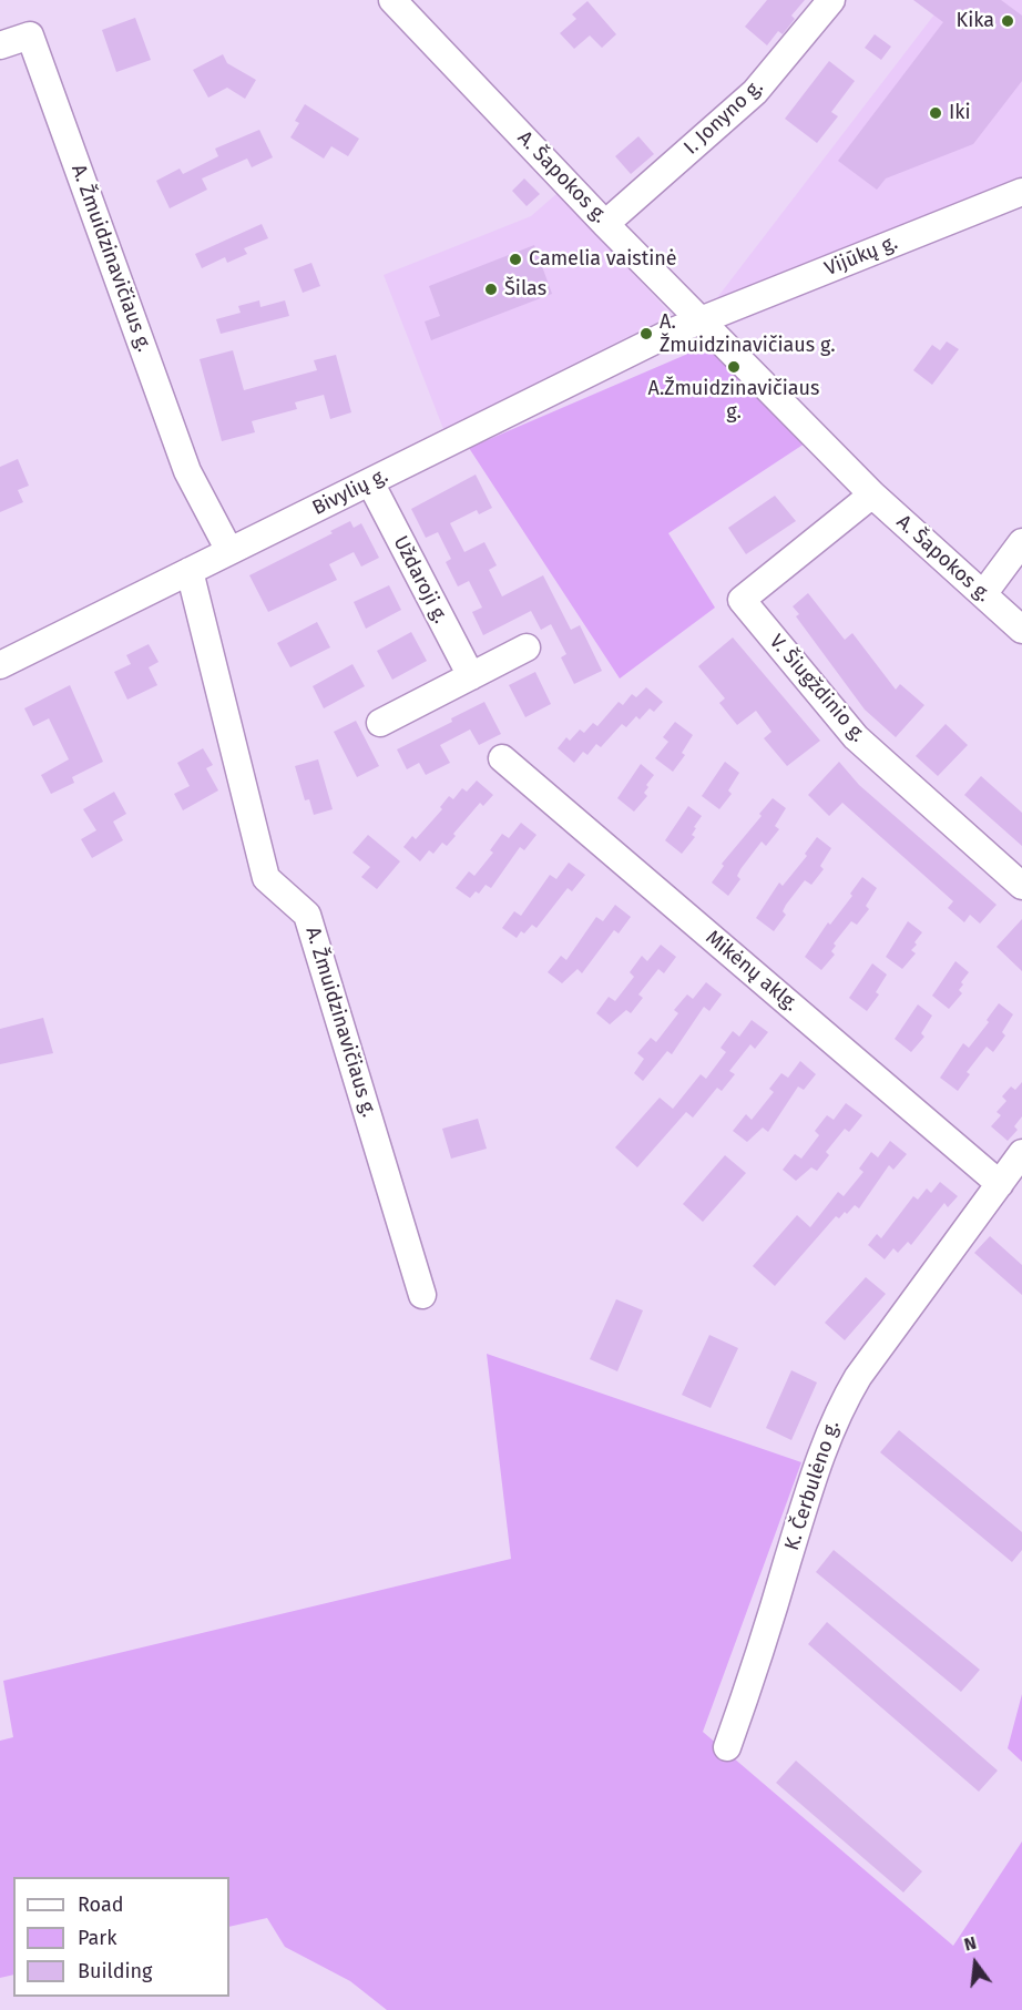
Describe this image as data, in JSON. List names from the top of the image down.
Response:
{
  "streets": {
    "street": [
      "I. Jonyno g.",
      "A. Šapokos g.",
      "Vijūkų g.",
      "A. Žmuidzinavičiaus g.",
      "Bivylių g.",
      "Uždaroji g.",
      "V. Šiugždinio g.",
      "Mikėnų aklg.",
      "K. Čerbulėno g."
    ]
  },
  "crossings": [
    ["I. Jonyno g.", "A. Šapokos g."],
    ["A. Šapokos g.", "Vijūkų g."],
    ["A. Šapokos g.", "Bivylių g."],
    ["A. Šapokos g.", "V. Šiugždinio g."],
    ["Vijūkų g.", "Bivylių g."],
    ["A. Žmuidzinavičiaus g.", "Bivylių g."],
    ["Bivylių g.", "Uždaroji g."],
    ["Mikėnų aklg.", "K. Čerbulėno g."]
  ],
  "places": [
    "Kika",
    "Iki",
    "Camelia vaistinė",
    "Šilas",
    "A. Žmuidzinavičiaus g.",
    "A.Žmuidzinavičiaus g."
  ],
  "legend": ["Road", "Park", "Building"],
  "north": "top"
}
